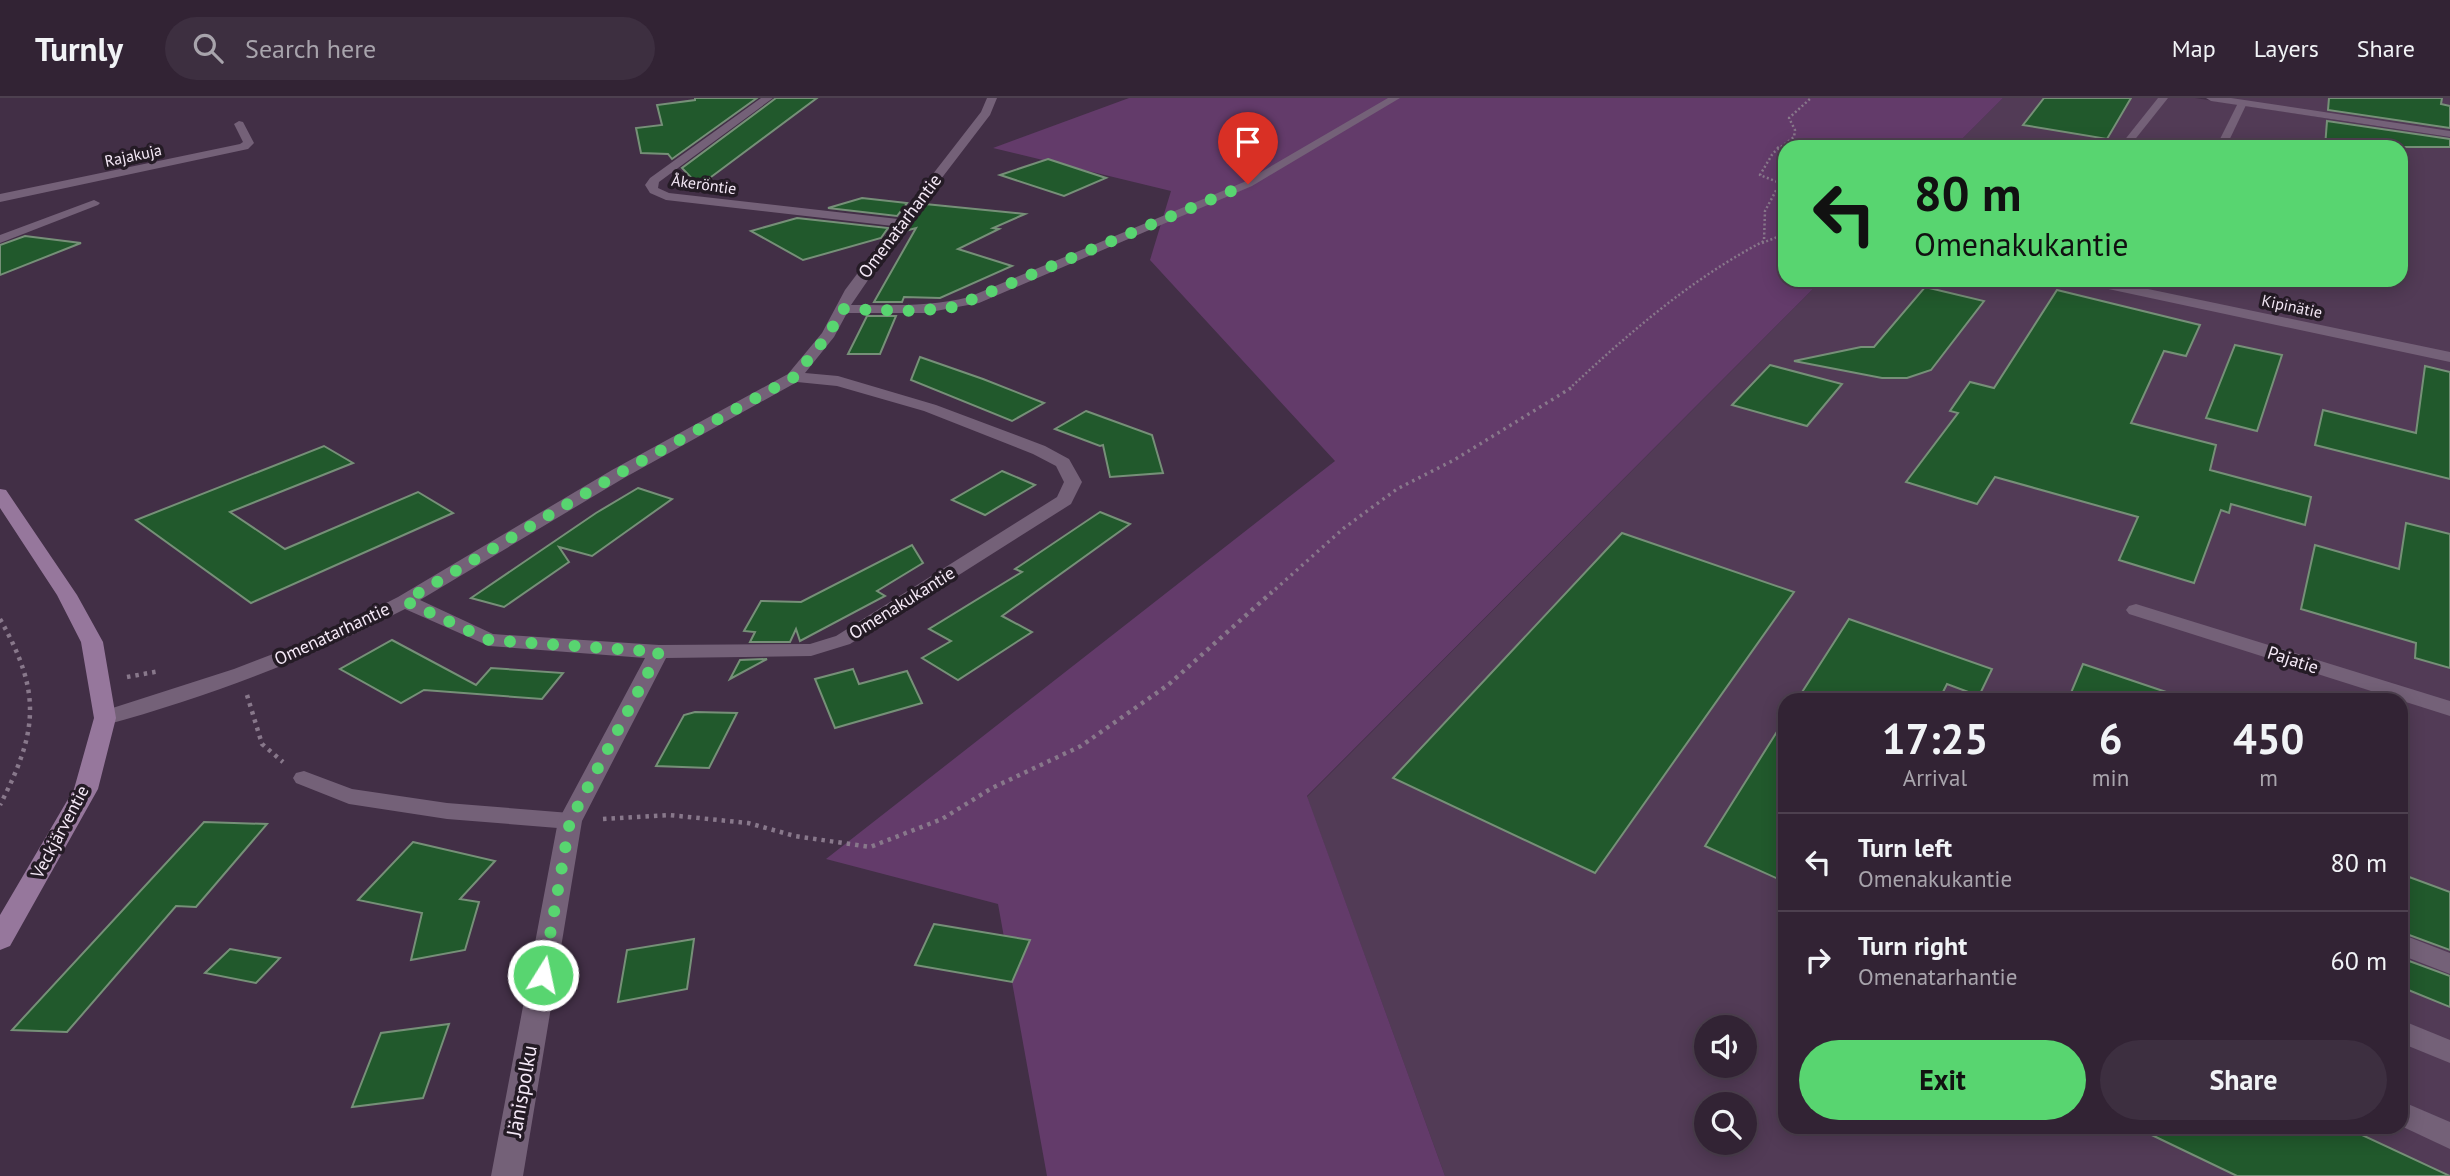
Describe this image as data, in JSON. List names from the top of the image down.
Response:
{
  "streets": {
    "street": [
      "Rajakuja",
      "Åkeröntie",
      "Omenatarhantie",
      "Kipinätie",
      "Omenakukantie",
      "Pajatie",
      "Veckjärventie",
      "Jänispolku"
    ]
  },
  "crossings": [
    ["Åkeröntie", "Omenatarhantie"],
    ["Omenatarhantie", "Omenakukantie"],
    ["Omenatarhantie", "Veckjärventie"],
    ["Omenakukantie", "Jänispolku"]
  ],
  "page": {
    "header": "Turnly",
    "search": "Search here",
    "nav": ["Map", "Layers", "Share"],
    "turn": ["80 m", "Omenakukantie"],
    "eta": [
      "17:25",
      "Arrival",
      "6",
      "min",
      "450",
      "m"
    ],
    "list": [
      {
        "name": "Turn left",
        "note": "Omenakukantie",
        "value": "80 m"
      },
      {
        "name": "Turn right",
        "note": "Omenatarhantie",
        "value": "60 m"
      }
    ],
    "buttons": ["Exit", "Share"]
  }
}
